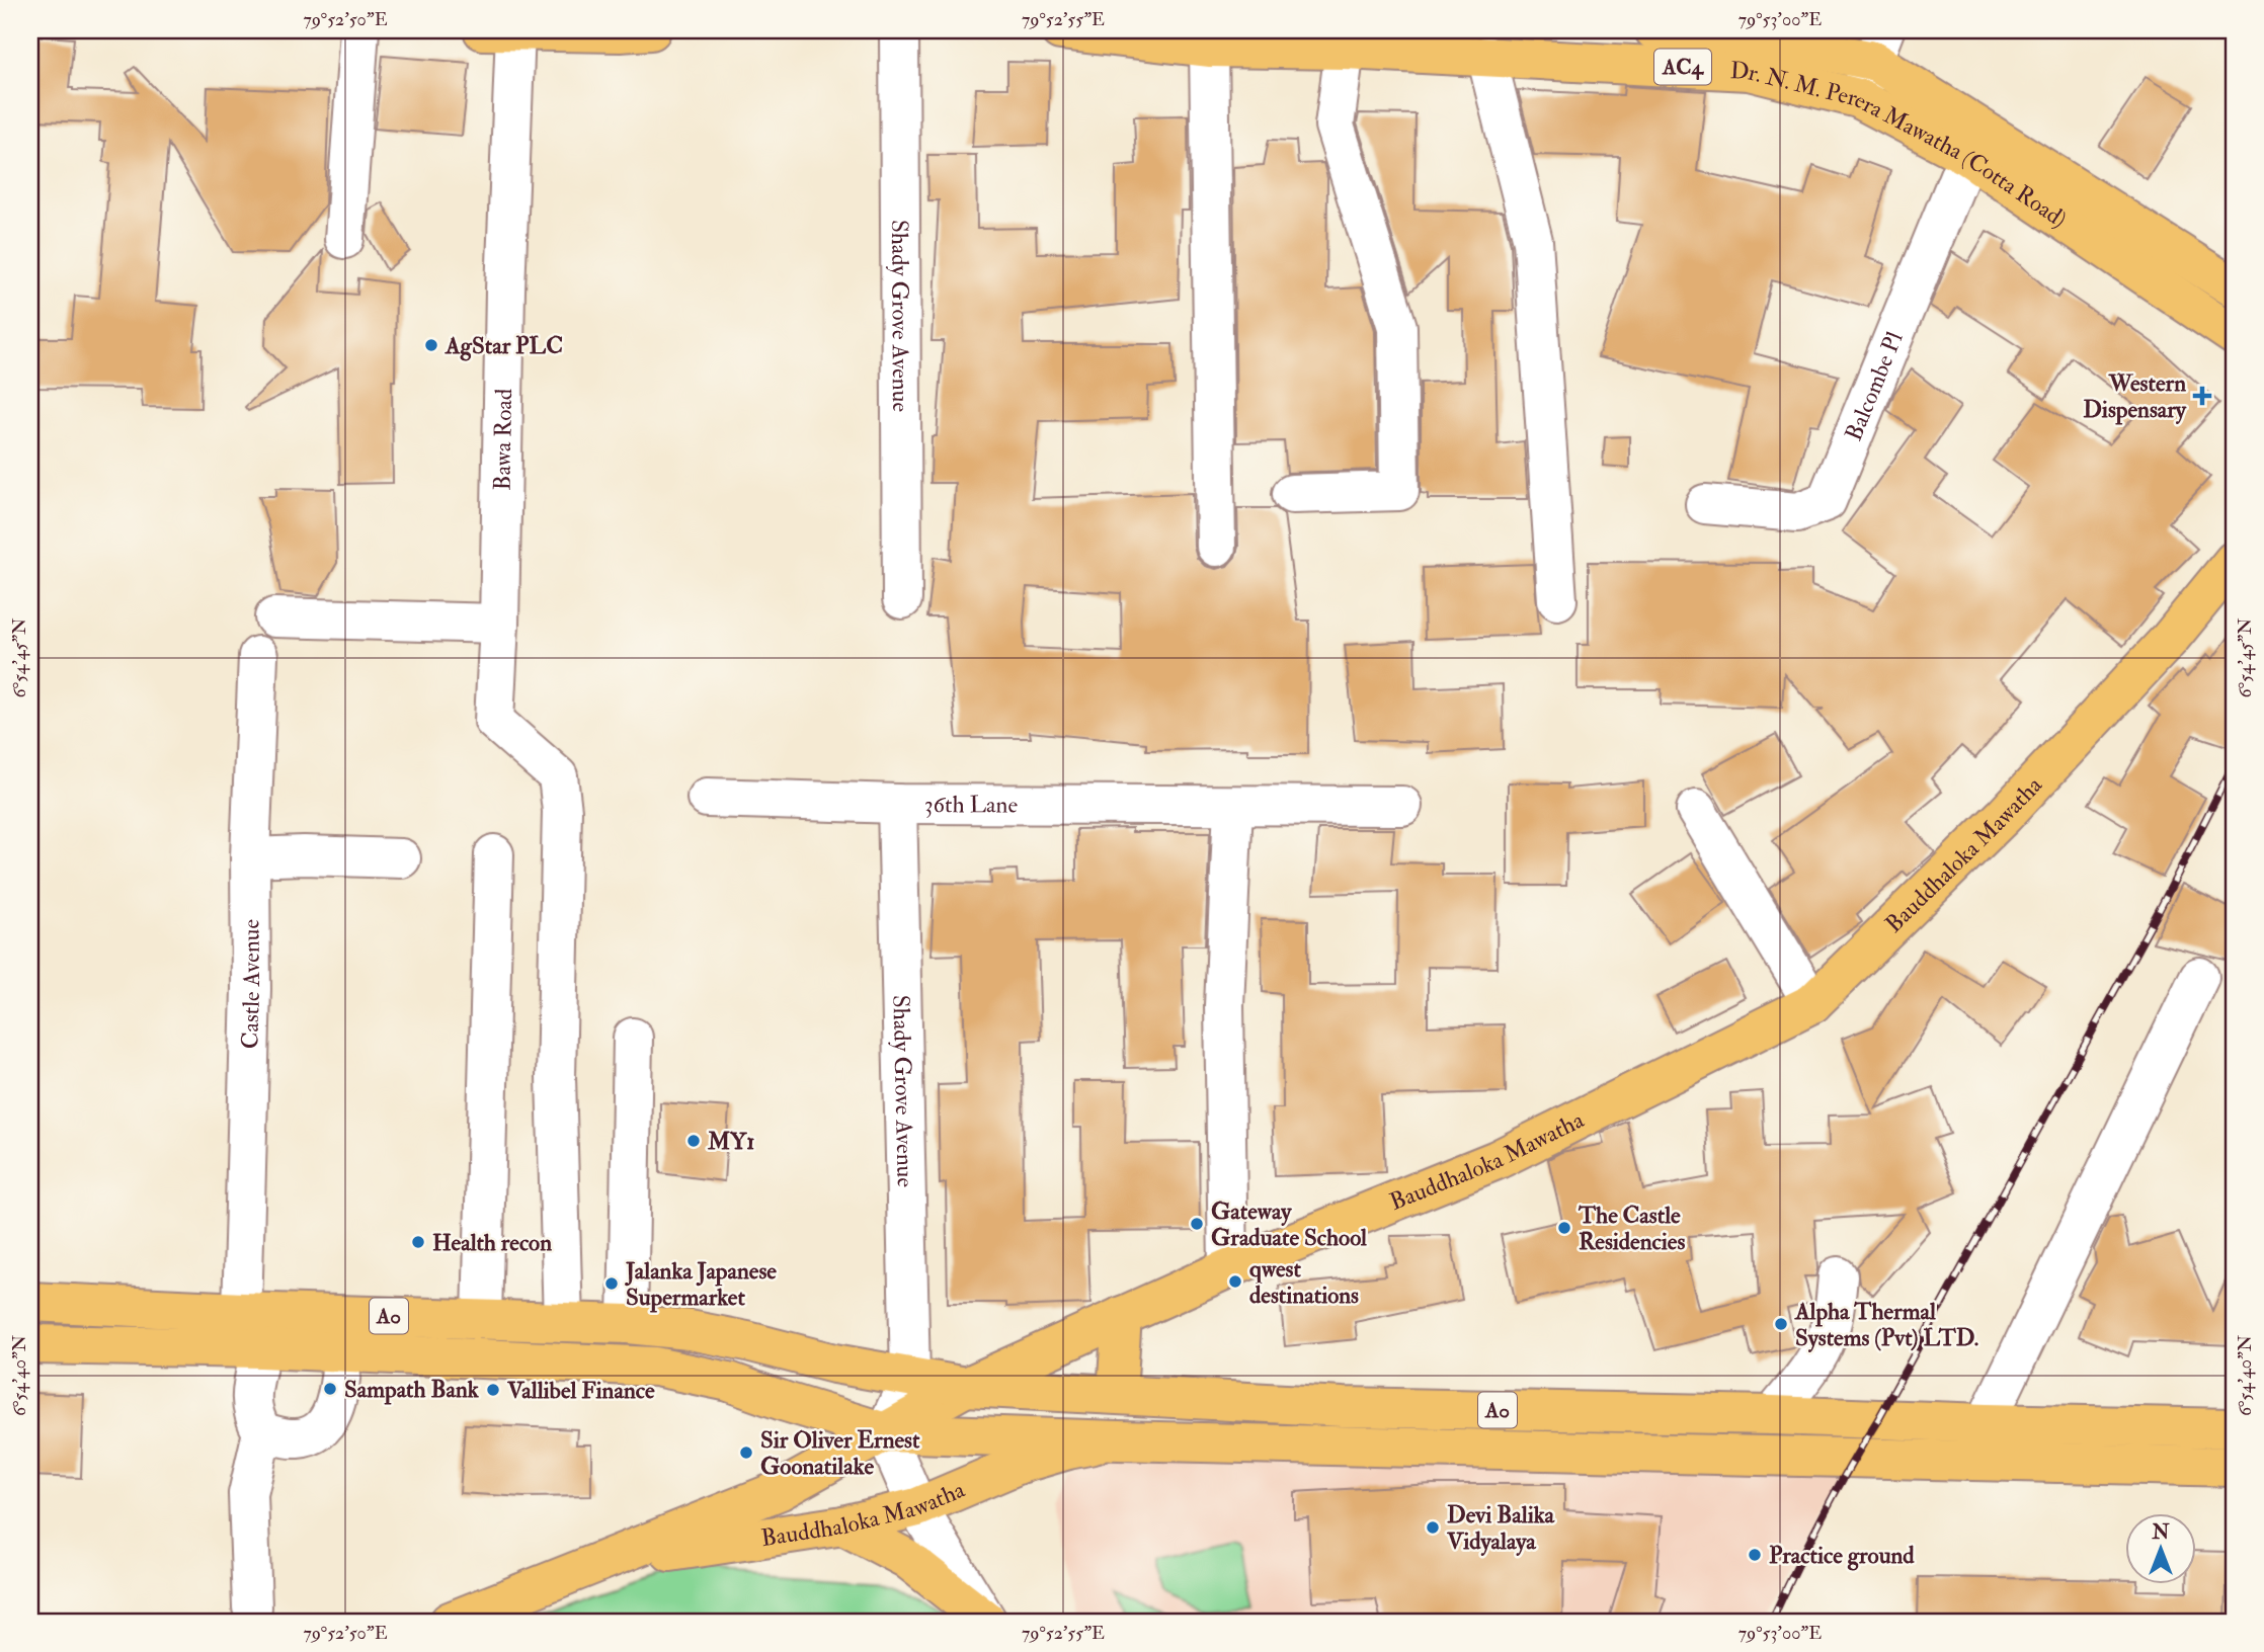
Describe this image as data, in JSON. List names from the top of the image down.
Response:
{
  "streets": {
    "main road": [
      "AC4",
      "Dr. N. M. Perera Mawatha (Cotta Road)",
      "Bauddhaloka Mawatha",
      "A0"
    ],
    "street": [
      "Shady Grove Avenue",
      "Balcombe Pl",
      "Bawa Road",
      "36th Lane",
      "Castle Avenue"
    ]
  },
  "crossings": [
    ["Dr. N. M. Perera Mawatha (Cotta Road)", "Balcombe Pl"],
    ["Shady Grove Avenue", "36th Lane"],
    ["Shady Grove Avenue", "A0"],
    ["Bawa Road", "A0"],
    ["Bauddhaloka Mawatha", "A0"],
    ["Castle Avenue", "A0"]
  ],
  "places": {
    "other": [
      "AgStar PLC",
      "MY1",
      "Gateway Graduate School",
      "The Castle Residencies",
      "Health recon",
      "qwest destinations",
      "Jalanka Japanese Supermarket",
      "Alpha Thermal Systems (Pvt) LTD.",
      "Sampath Bank",
      "Vallibel Finance",
      "Sir Oliver Ernest Goonatilake",
      "Devi Balika Vidyalaya",
      "Practice ground"
    ],
    "health": ["Western Dispensary"]
  },
  "north": "top",
  "coordinates": [
    "79°52'50\"E",
    "79°52'55\"E",
    "79°53'00\"E",
    "6°54'45\"N",
    "6°54'40\"N"
  ]
}
